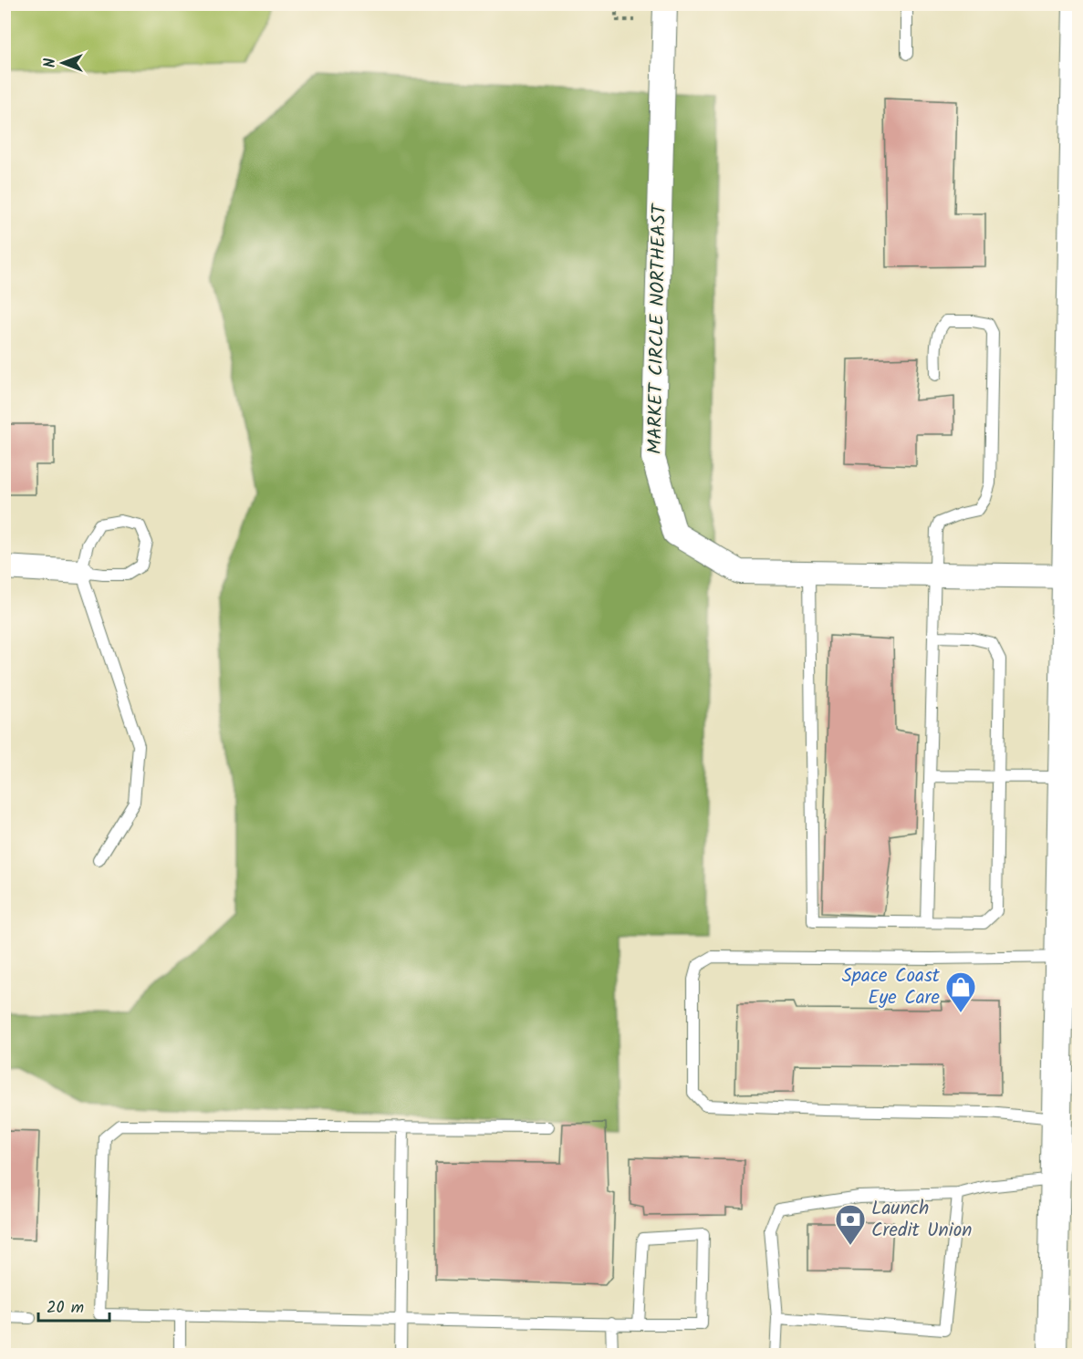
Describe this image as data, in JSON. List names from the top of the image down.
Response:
{
  "streets": {
    "street": ["MARKET CIRCLE NORTHEAST"]
  },
  "places": {
    "shop": ["Space Coast Eye Care"],
    "bank": ["Launch Credit Union"]
  },
  "scale_bar": "20 m",
  "north": "left"
}
